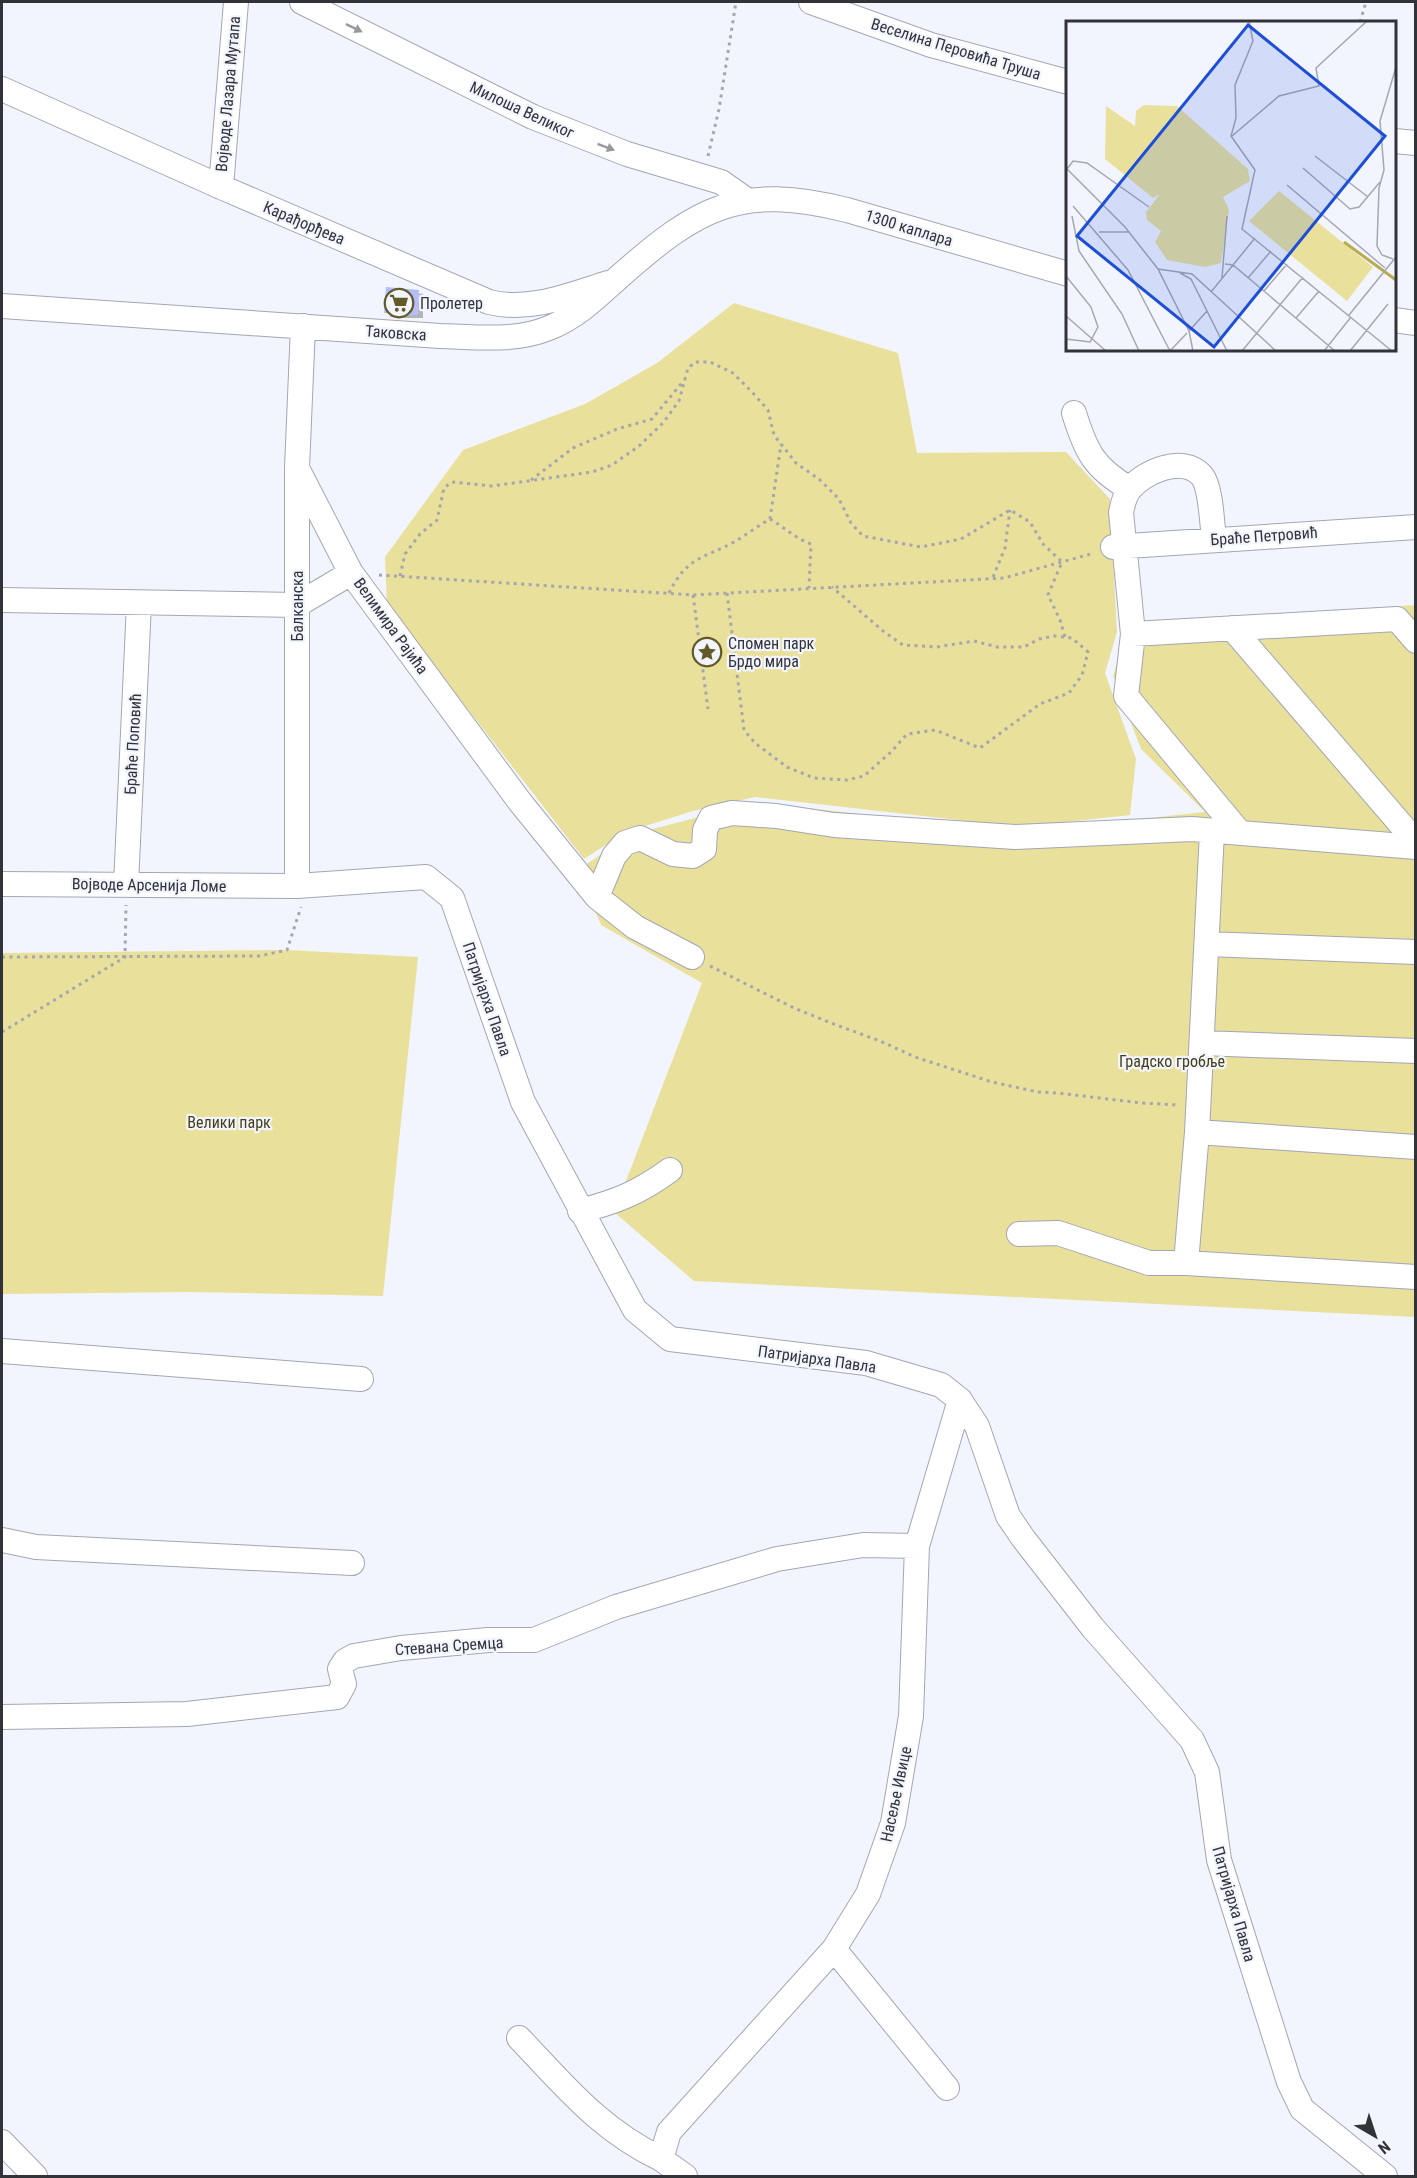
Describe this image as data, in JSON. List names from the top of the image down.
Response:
{
  "streets": {
    "street": [
      "Веселина Перовића Труша",
      "Војводе Лазара Мутапа",
      "Милоша Великог",
      "Карађорђева",
      "1300 каплара",
      "Таковска",
      "Браће Петровић",
      "Балканска",
      "Велимира Рајића",
      "Браће Поповић",
      "Војводе Арсенија Ломе",
      "Патријарха Павла",
      "Стевана Сремца",
      "Насеље Ивице"
    ]
  },
  "crossings": [
    ["Војводе Лазара Мутапа", "Карађорђева"],
    ["Милоша Великог", "1300 каплара"],
    ["Милоша Великог", "Таковска"],
    ["Карађорђева", "Таковска"],
    ["1300 каплара", "Таковска"],
    ["Таковска", "Балканска"],
    ["Балканска", "Велимира Рајића"],
    ["Балканска", "Војводе Арсенија Ломе"],
    ["Балканска", "Патријарха Павла"],
    ["Браће Поповић", "Војводе Арсенија Ломе"],
    ["Војводе Арсенија Ломе", "Патријарха Павла"],
    ["Патријарха Павла", "Насеље Ивице"],
    ["Стевана Сремца", "Насеље Ивице"]
  ],
  "one_way": ["Милоша Великог"],
  "parks": ["Градско гробље", "Велики парк"],
  "places": {
    "supermarket": ["Пролетер"],
    "place": ["Спомен парк Брдо мира"]
  },
  "north": "bottom right"
}
